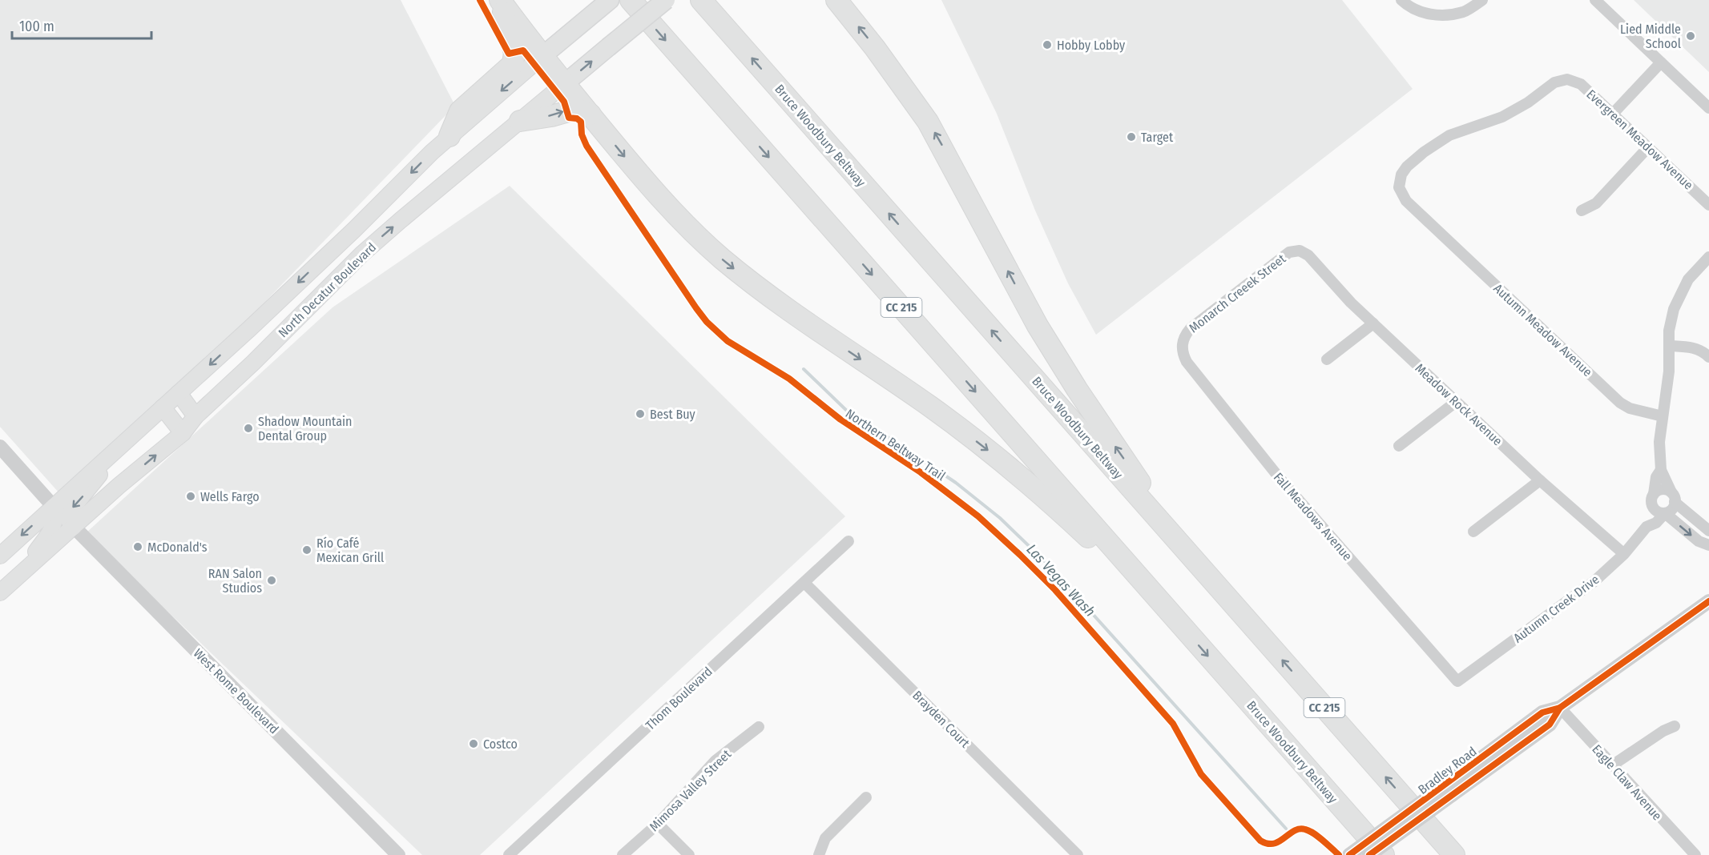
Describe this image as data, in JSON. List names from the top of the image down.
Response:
{
  "streets": {
    "highway": ["Bruce Woodbury Beltway", "CC 215"],
    "main road": ["North Decatur Boulevard"],
    "street": [
      "Evergreen Meadow Avenue",
      "Monarch Creeek Street",
      "Autumn Meadow Avenue",
      "Meadow Rock Avenue",
      "Fall Meadows Avenue",
      "Autumn Creek Drive",
      "West Rome Boulevard",
      "Thom Boulevard",
      "Brayden Court",
      "Bradley Road",
      "Eagle Claw Avenue",
      "Mimosa Valley Street"
    ],
    "cycle path": ["Northern Beltway Trail"]
  },
  "crossings": [
    ["Evergreen Meadow Avenue", "Autumn Meadow Avenue"],
    ["North Decatur Boulevard", "West Rome Boulevard"],
    ["Monarch Creeek Street", "Meadow Rock Avenue"],
    ["Monarch Creeek Street", "Fall Meadows Avenue"],
    ["Meadow Rock Avenue", "Autumn Creek Drive"],
    ["Fall Meadows Avenue", "Autumn Creek Drive"],
    ["Thom Boulevard", "Brayden Court"],
    ["Bradley Road", "Eagle Claw Avenue"]
  ],
  "water": ["Las Vegas Wash"],
  "places": [
    "Lied Middle School",
    "Hobby Lobby",
    "Target",
    "Best Buy",
    "Shadow Mountain Dental Group",
    "Wells Fargo",
    "McDonald's",
    "Río Café Mexican Grill",
    "RAN Salon Studios",
    "Costco"
  ],
  "scale_bar": "100 m"
}
